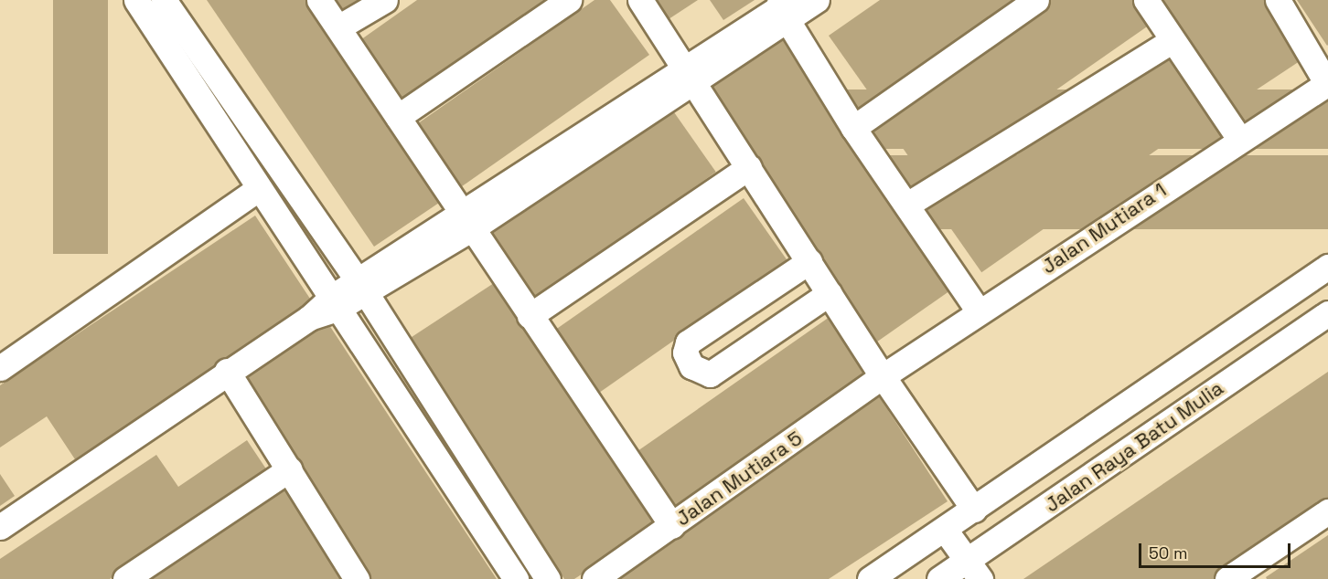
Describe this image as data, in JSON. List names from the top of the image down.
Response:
{
  "streets": {
    "street": ["Jalan Mutiara 1", "Jalan Raya Batu Mulia", "Jalan Mutiara 5"]
  },
  "crossings": [
    ["Jalan Mutiara 1", "Jalan Mutiara 5"]
  ],
  "scale_bar": "50 m"
}
